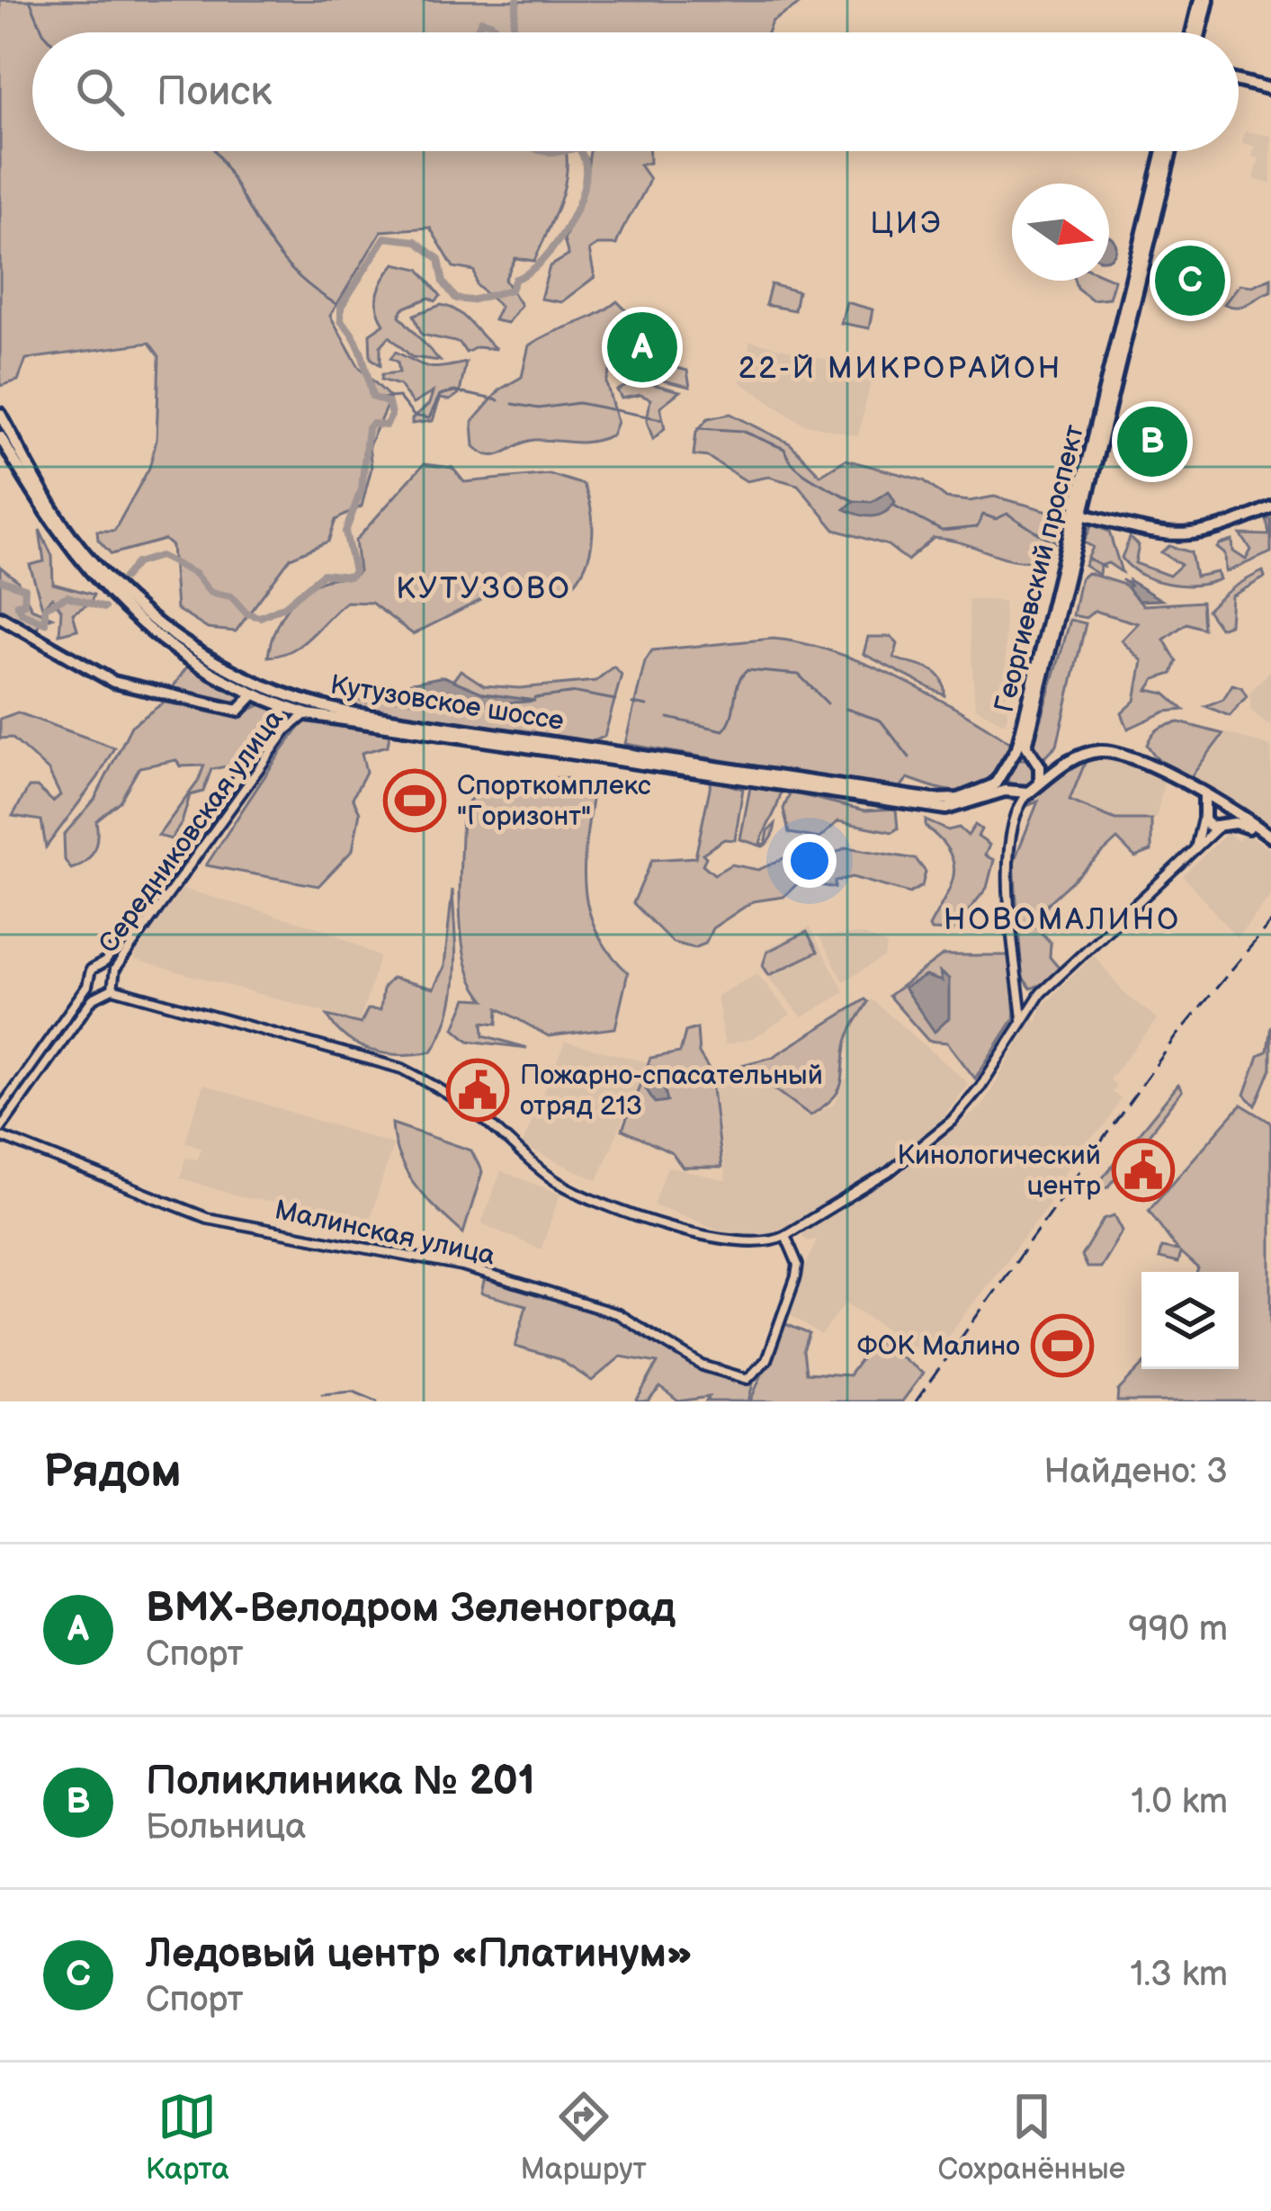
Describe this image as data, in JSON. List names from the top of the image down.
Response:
{
  "streets": {
    "main road": ["Георгиевский проспект", "Кутузовское шоссе"],
    "street": ["Середниковская улица", "Малинская улица"]
  },
  "crossings": [
    ["Георгиевский проспект", "Кутузовское шоссе"],
    ["Кутузовское шоссе", "Середниковская улица"],
    ["Середниковская улица", "Малинская улица"]
  ],
  "districts": [
    "ЦИЭ",
    "22-Й МИКРОРАЙОН",
    "КУТУЗОВО",
    "НОВОМАЛИНО"
  ],
  "places": {
    "sports": ["Спорткомплекс \"Горизонт\"", "ФОК Малино"],
    "public building": ["Пожарно-спасательный отряд 213", "Кинологический центр"]
  },
  "north": "right",
  "page": {
    "search": "Поиск",
    "pins": ["C", "A", "B"],
    "heading": ["Рядом", "Найдено: 3"],
    "list": [
      {
        "mark": "A",
        "name": "BMX-Велодром Зеленоград",
        "note": "Спорт",
        "value": "990 m"
      },
      {
        "mark": "B",
        "name": "Поликлиника № 201",
        "note": "Больница",
        "value": "1.0 km"
      },
      {
        "mark": "C",
        "name": "Ледовый центр «Платинум»",
        "note": "Спорт",
        "value": "1.3 km"
      }
    ],
    "nav": ["Карта", "Маршрут", "Сохранённые"]
  }
}
